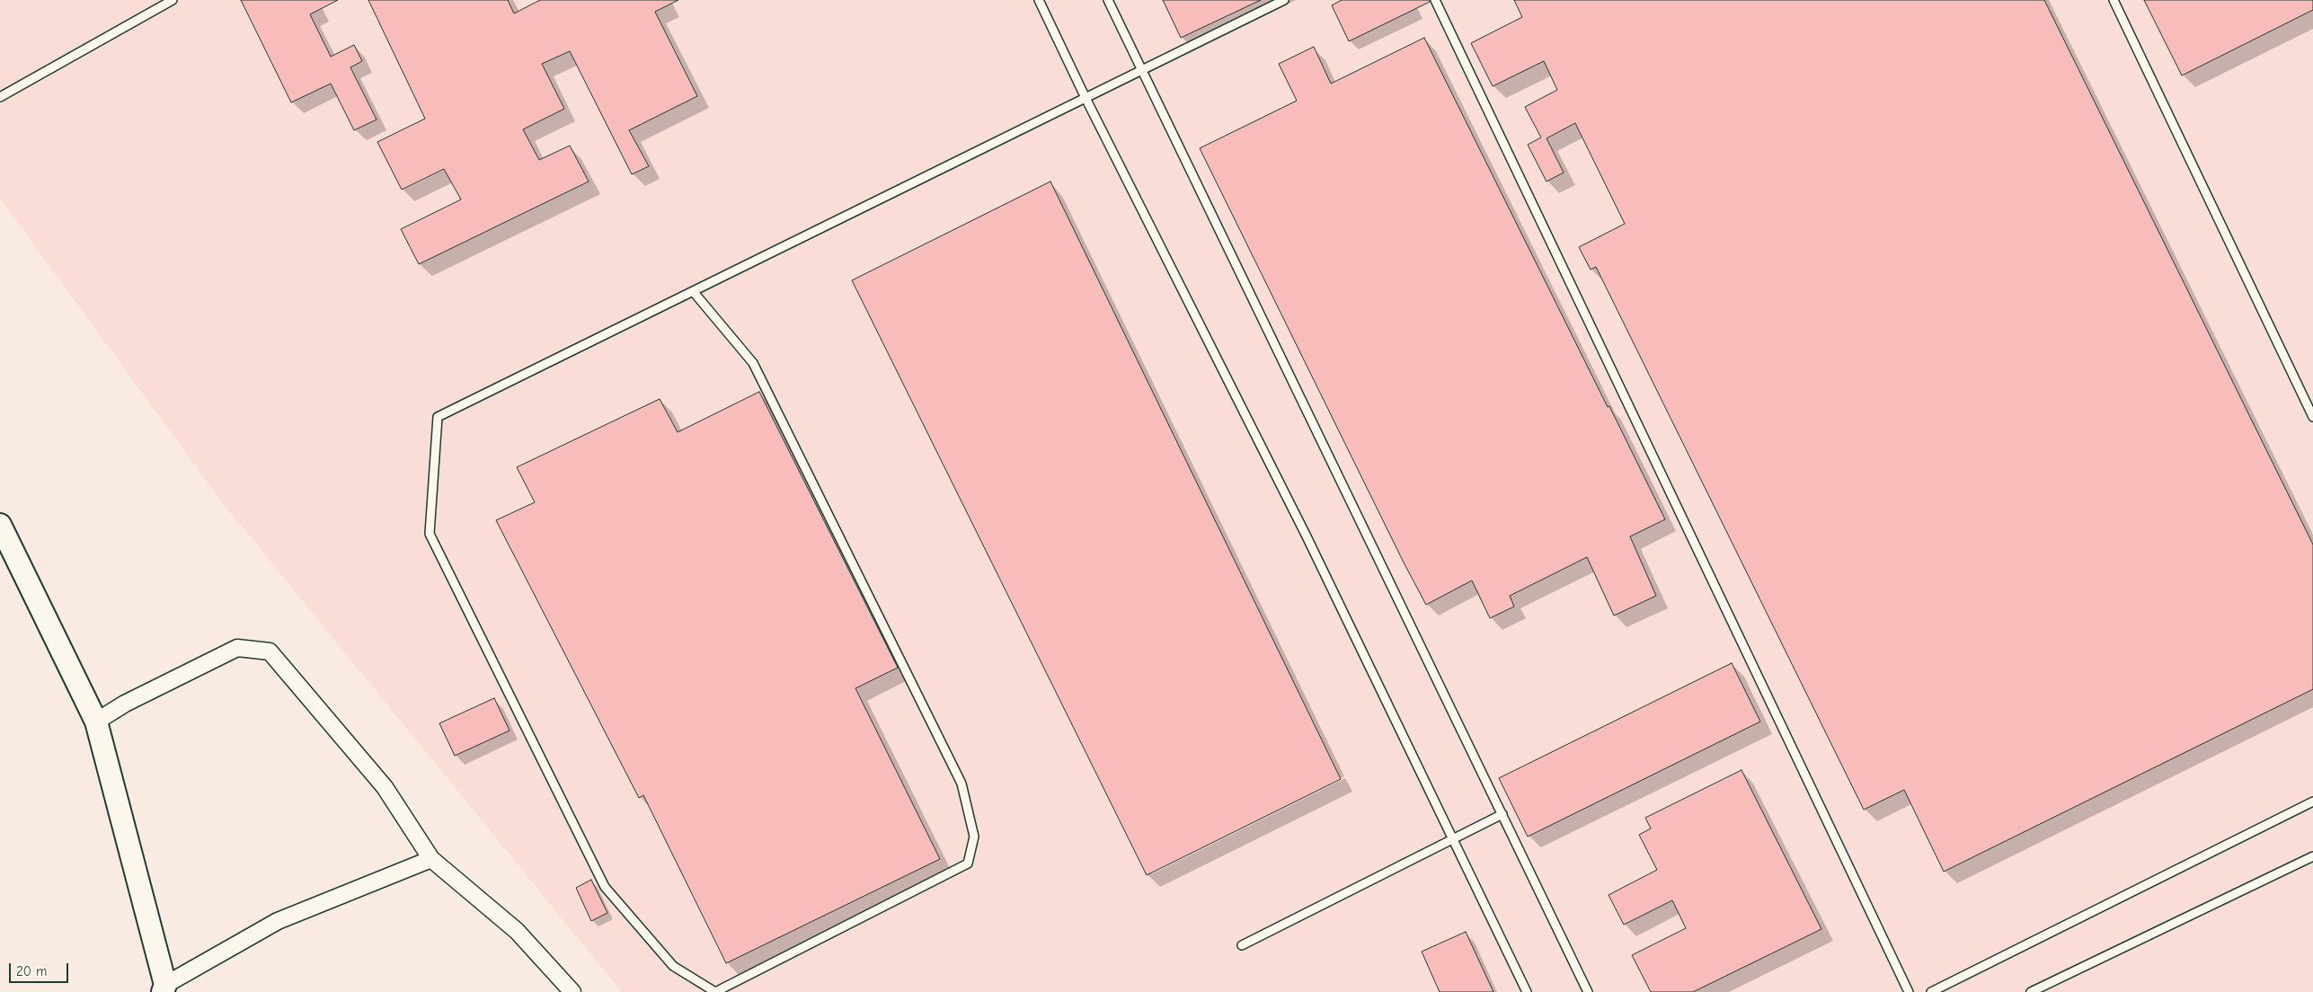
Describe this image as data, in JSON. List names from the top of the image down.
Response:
{
  "scale_bar": "20 m"
}
